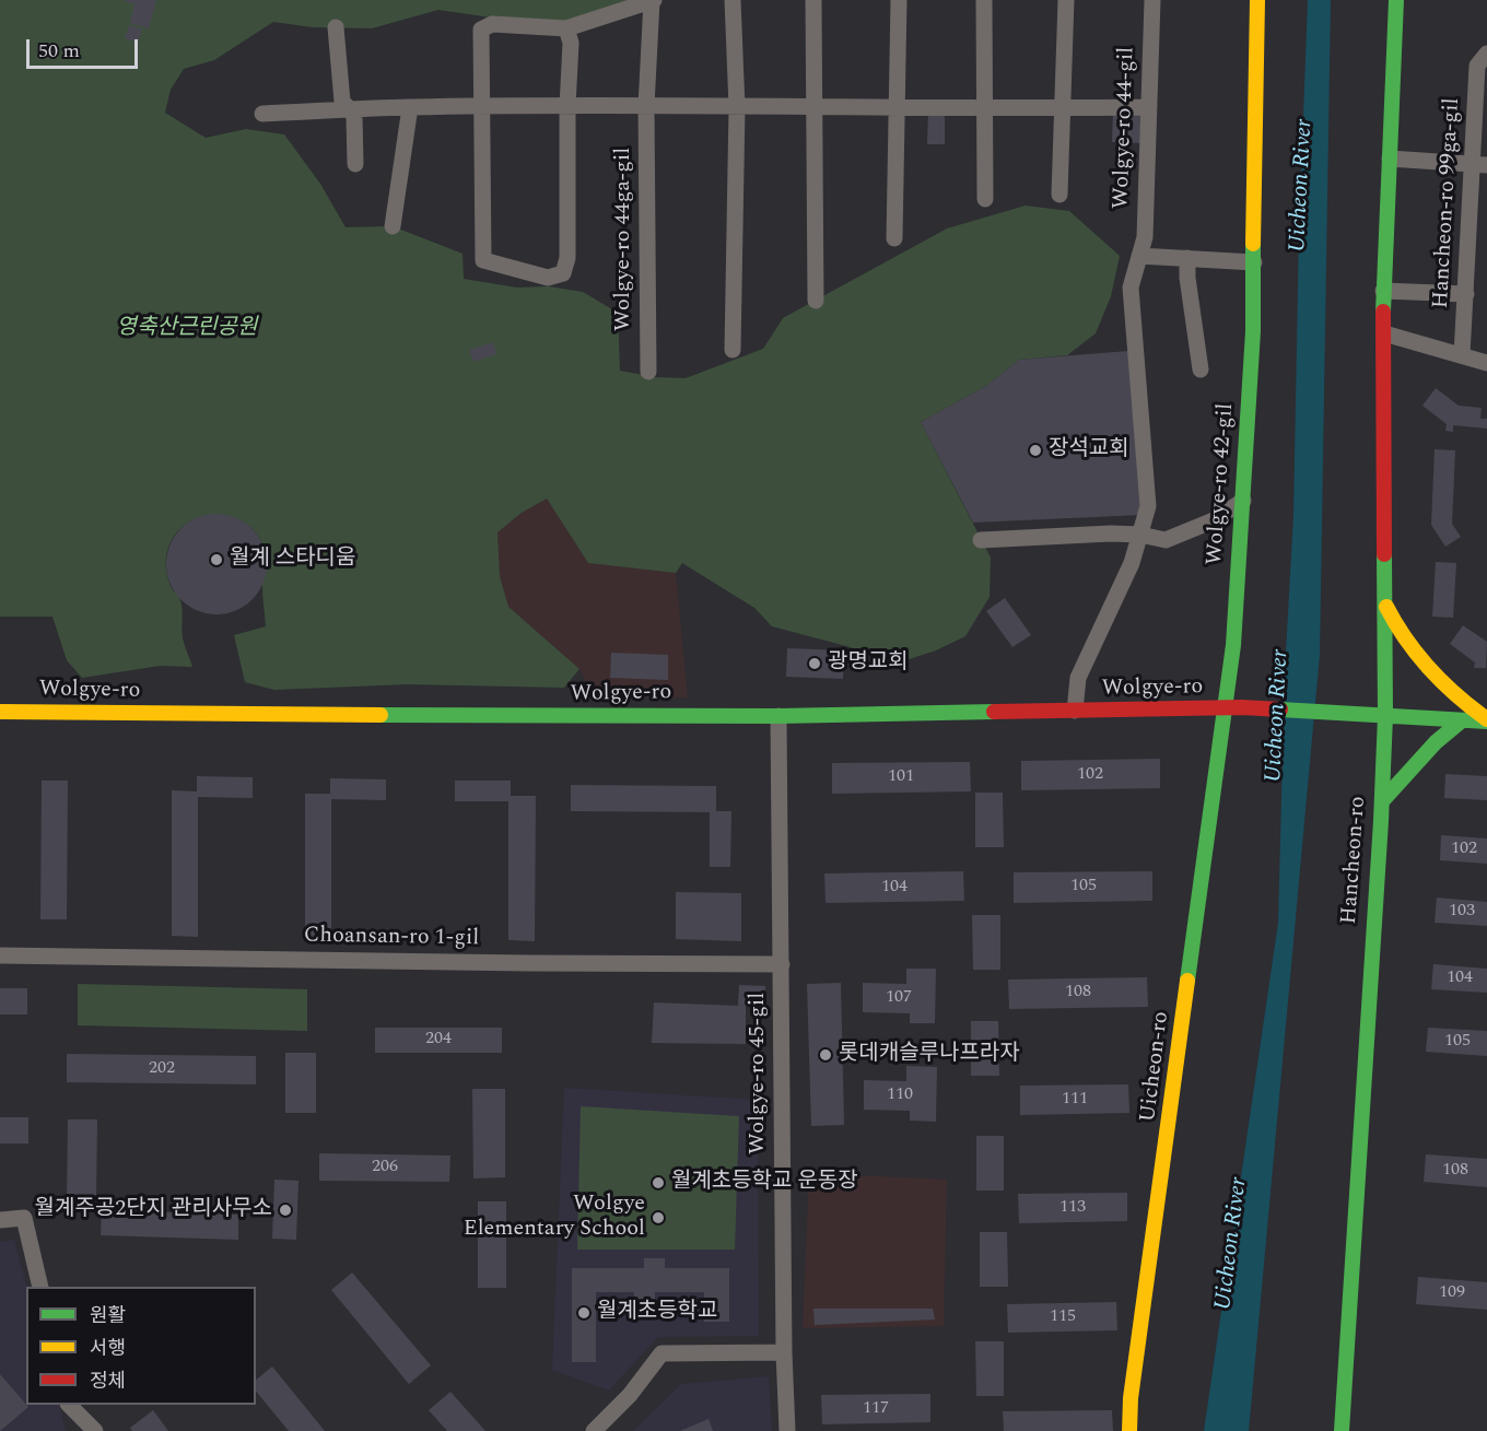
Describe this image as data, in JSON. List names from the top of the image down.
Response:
{
  "streets": {
    "main road": [
      "Wolgye-ro 42-gil",
      "Wolgye-ro",
      "Hancheon-ro",
      "Uicheon-ro"
    ],
    "street": [
      "Wolgye-ro 44-gil",
      "Hancheon-ro 99ga-gil",
      "Wolgye-ro 44ga-gil",
      "Choansan-ro 1-gil",
      "Wolgye-ro 45-gil"
    ]
  },
  "crossings": [
    ["Wolgye-ro 44-gil", "Wolgye-ro"],
    ["Wolgye-ro 42-gil", "Wolgye-ro"],
    ["Wolgye-ro 42-gil", "Uicheon-ro"],
    ["Wolgye-ro", "Hancheon-ro"],
    ["Wolgye-ro", "Uicheon-ro"],
    ["Wolgye-ro", "Wolgye-ro 45-gil"],
    ["Choansan-ro 1-gil", "Wolgye-ro 45-gil"]
  ],
  "water": ["Uicheon River"],
  "parks": ["영축산근린공원"],
  "places": [
    "장석교회",
    "월계 스타디움",
    "광명교회",
    "롯데캐슬루나프라자",
    "월계초등학교 운동장",
    "월계주공2단지 관리사무소",
    "Wolgye Elementary School",
    "월계초등학교"
  ],
  "house_numbers": [
    "102",
    "101",
    "102",
    "105",
    "104",
    "103",
    "104",
    "108",
    "107",
    "204",
    "105",
    "202",
    "110",
    "111",
    "206",
    "108",
    "113",
    "109",
    "115",
    "117"
  ],
  "legend": ["원활", "서행", "정체"],
  "scale_bar": "50 m"
}
